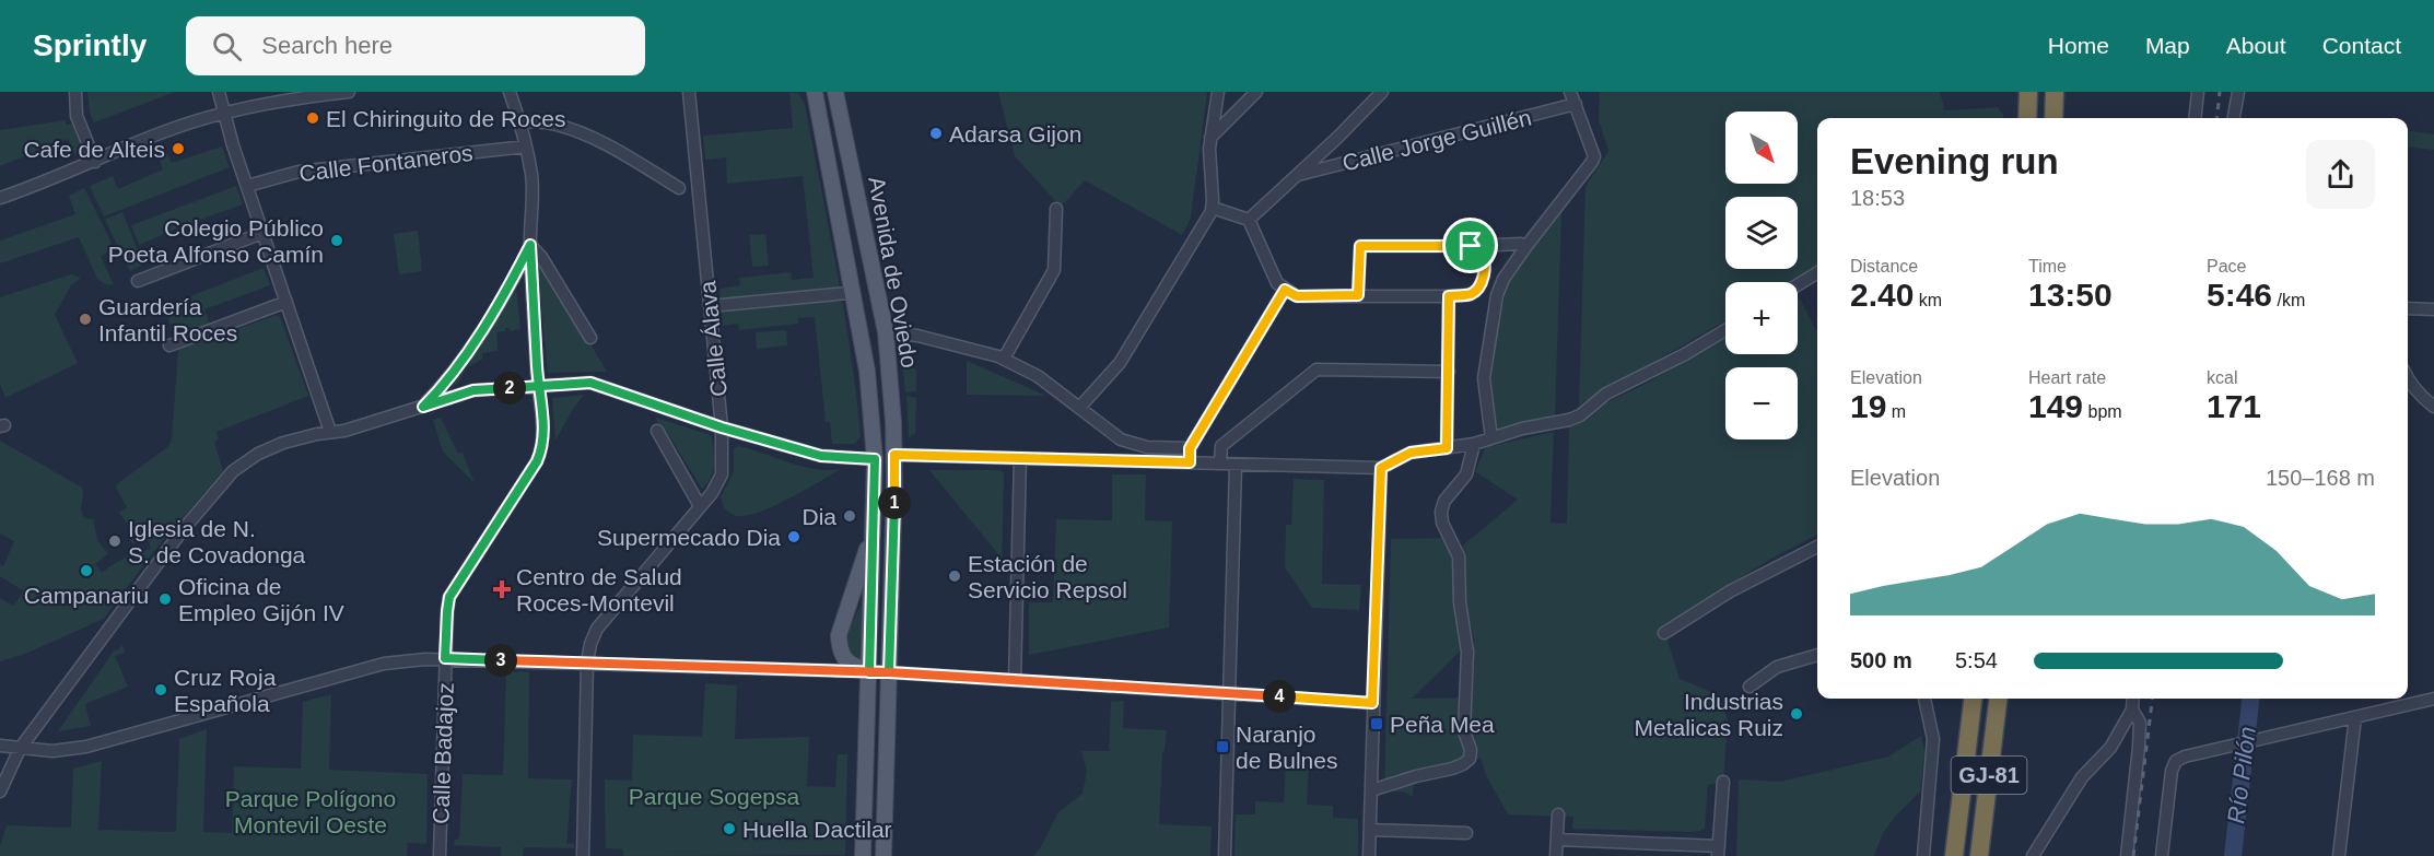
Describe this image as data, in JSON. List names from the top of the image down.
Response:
{
  "streets": {
    "highway": ["GJ-81"],
    "main road": ["Avenida de Oviedo"],
    "street": [
      "Calle Jorge Guillén",
      "Calle Fontaneros",
      "Calle Álava",
      "Calle Badajoz"
    ]
  },
  "crossings": [
    ["Calle Fontaneros", "Calle Badajoz"]
  ],
  "water": ["Río Pilón"],
  "parks": ["Parque Sogepsa", "Parque Polígono Montevil Oeste"],
  "places": {
    "other": [
      "El Chiringuito de Roces",
      "Adarsa Gijon",
      "Cafe de Alteis",
      "Colegio Público Poeta Alfonso Camín",
      "Guardería Infantil Roces",
      "Dia",
      "Supermecado Dia",
      "Iglesia de N. S. de Covadonga",
      "Campanariu",
      "Estación de Servicio Repsol",
      "Oficina de Empleo Gijón IV",
      "Cruz Roja Española",
      "Industrias Metalicas Ruiz",
      "Huella Dactilar"
    ],
    "health": ["Centro de Salud Roces-Montevil"],
    "transit": ["Peña Mea", "Naranjo de Bulnes"]
  },
  "north": "bottom right",
  "page": {
    "header": "Sprintly",
    "search": "Search here",
    "nav": [
      "Home",
      "Map",
      "About",
      "Contact"
    ],
    "map_buttons": ["+", "−"],
    "heading": ["Evening run", "18:53"],
    "stats": [
      ["Distance", "2.40 km"],
      ["Time", "13:50"],
      ["Pace", "5:46 /km"],
      ["Elevation", "19 m"],
      ["Heart rate", "149 bpm"],
      ["kcal", "171"]
    ],
    "pins": [
      "2",
      "1",
      "3",
      "4"
    ],
    "chart": ["Elevation", "150–168 m"],
    "list": [
      {
        "name": "500 m",
        "note": "5:54"
      }
    ]
  }
}
